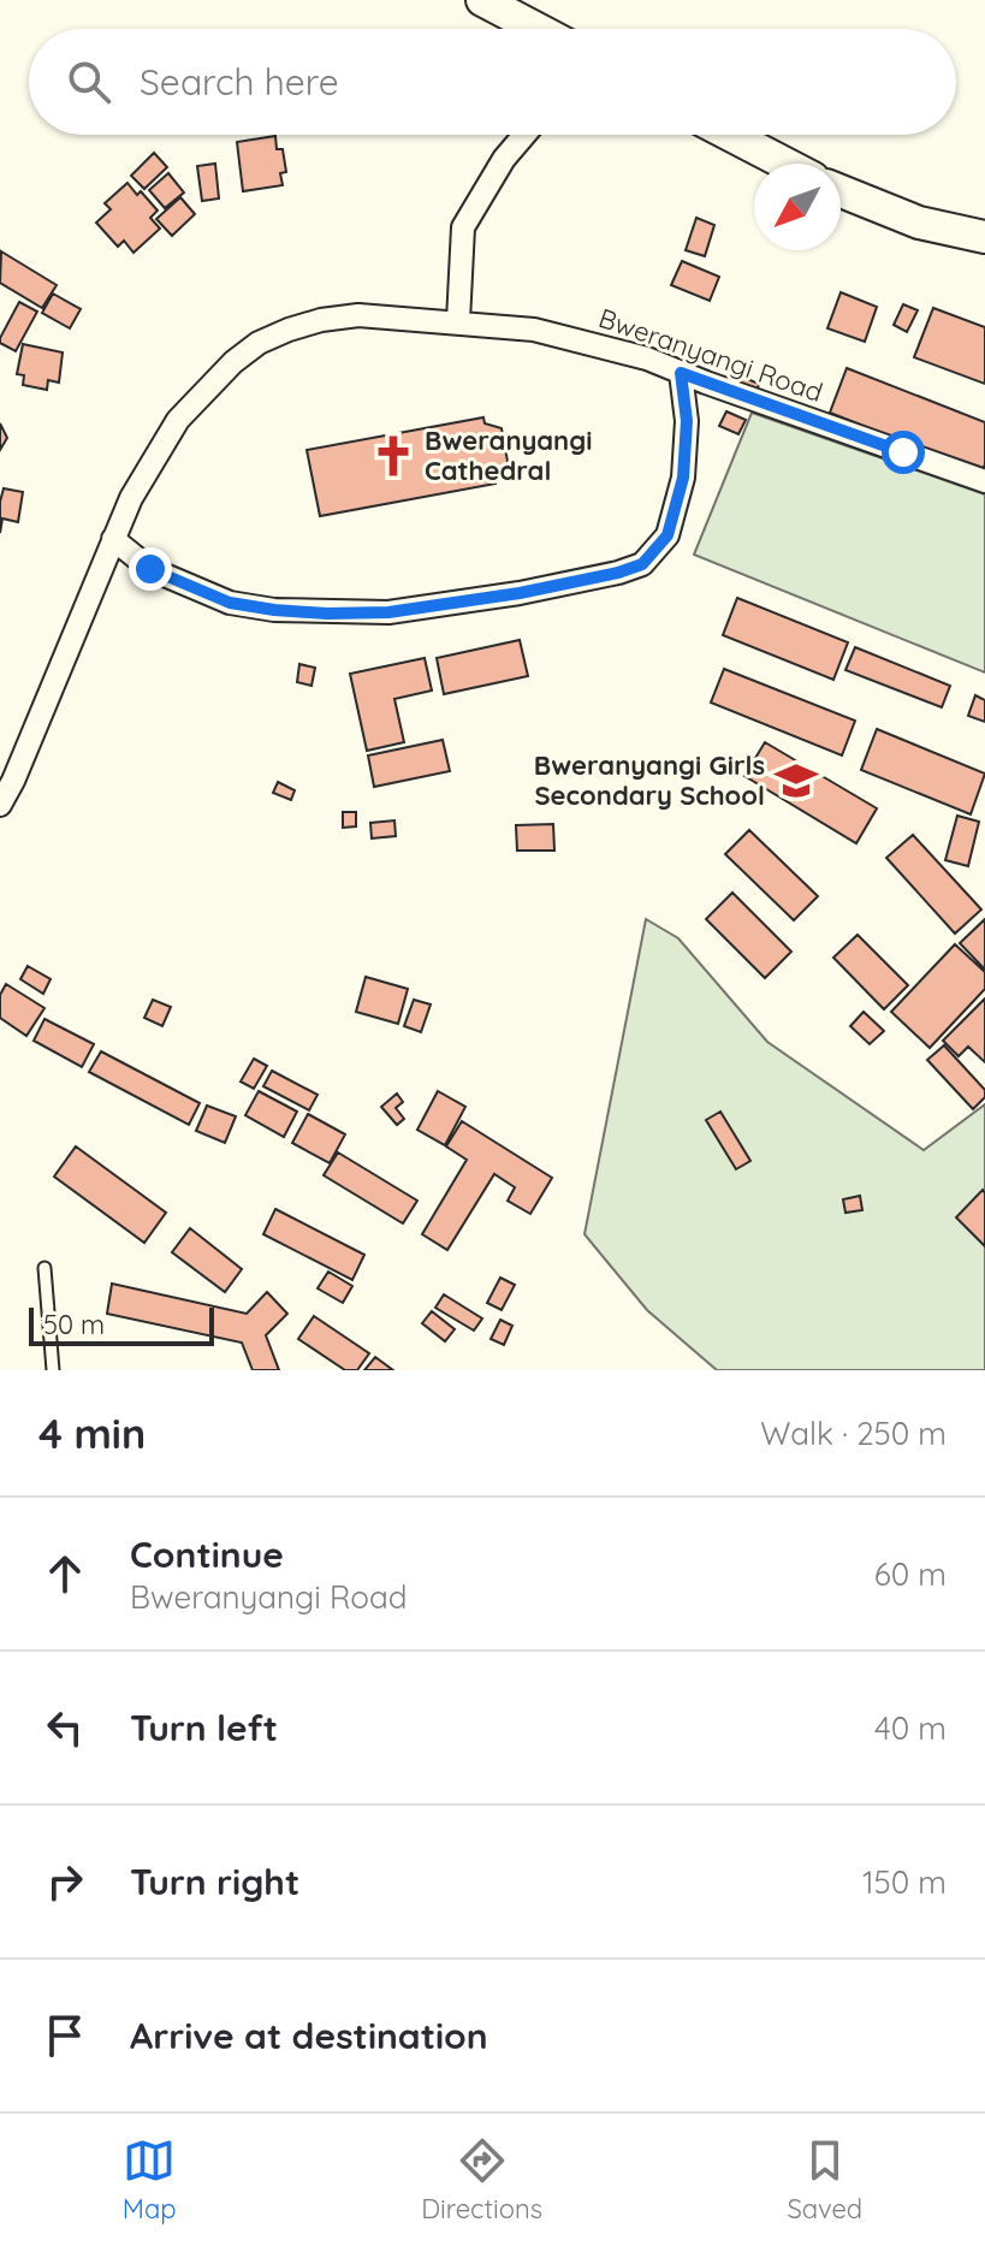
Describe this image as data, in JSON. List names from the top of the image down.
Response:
{
  "streets": {
    "street": ["Bweranyangi Road"]
  },
  "places": {
    "church": ["Bweranyangi Cathedral"],
    "school or university": ["Bweranyangi Girls Secondary School"]
  },
  "scale_bar": "50 m",
  "north": "bottom left",
  "page": {
    "search": "Search here",
    "scale": "50 m",
    "heading": ["4 min", "Walk · 250 m"],
    "list": [
      ["Continue", "Bweranyangi Road", "60 m"],
      ["Turn left", "40 m"],
      ["Turn right", "150 m"],
      "Arrive at destination"
    ],
    "nav": ["Map", "Directions", "Saved"]
  }
}
